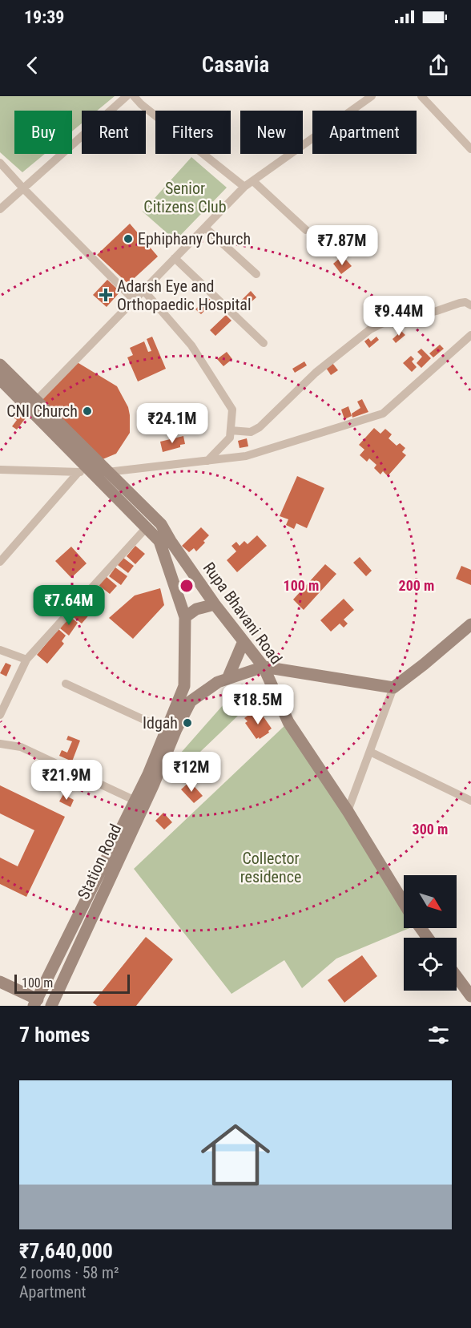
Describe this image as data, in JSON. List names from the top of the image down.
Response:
{
  "streets": {
    "main road": ["Rupa Bhavani Road", "Station Road"]
  },
  "crossings": [
    ["Rupa Bhavani Road", "Station Road"]
  ],
  "parks": ["Senior Citizens Club", "Collector residence"],
  "places": {
    "other": ["Ephiphany Church", "CNI Church", "Idgah"],
    "health": ["Adarsh Eye and Orthopaedic Hospital"]
  },
  "scale_bar": "100 m",
  "north": "bottom right",
  "page": {
    "status": "19:39",
    "header": "Casavia",
    "chip": [
      "Buy",
      "Rent",
      "Filters",
      "New",
      "Apartment"
    ],
    "price": [
      "₹7.87M",
      "₹9.44M",
      "₹24.1M",
      "₹7.64M",
      "₹18.5M",
      "₹12M",
      "₹21.9M"
    ],
    "scale": "100 m",
    "heading": "7 homes",
    "list": [
      {
        "name": "₹7,640,000",
        "note": "2 rooms · 58 m² · Apartment"
      }
    ]
  },
  "rings": ["100 m", "200 m", "300 m"]
}
